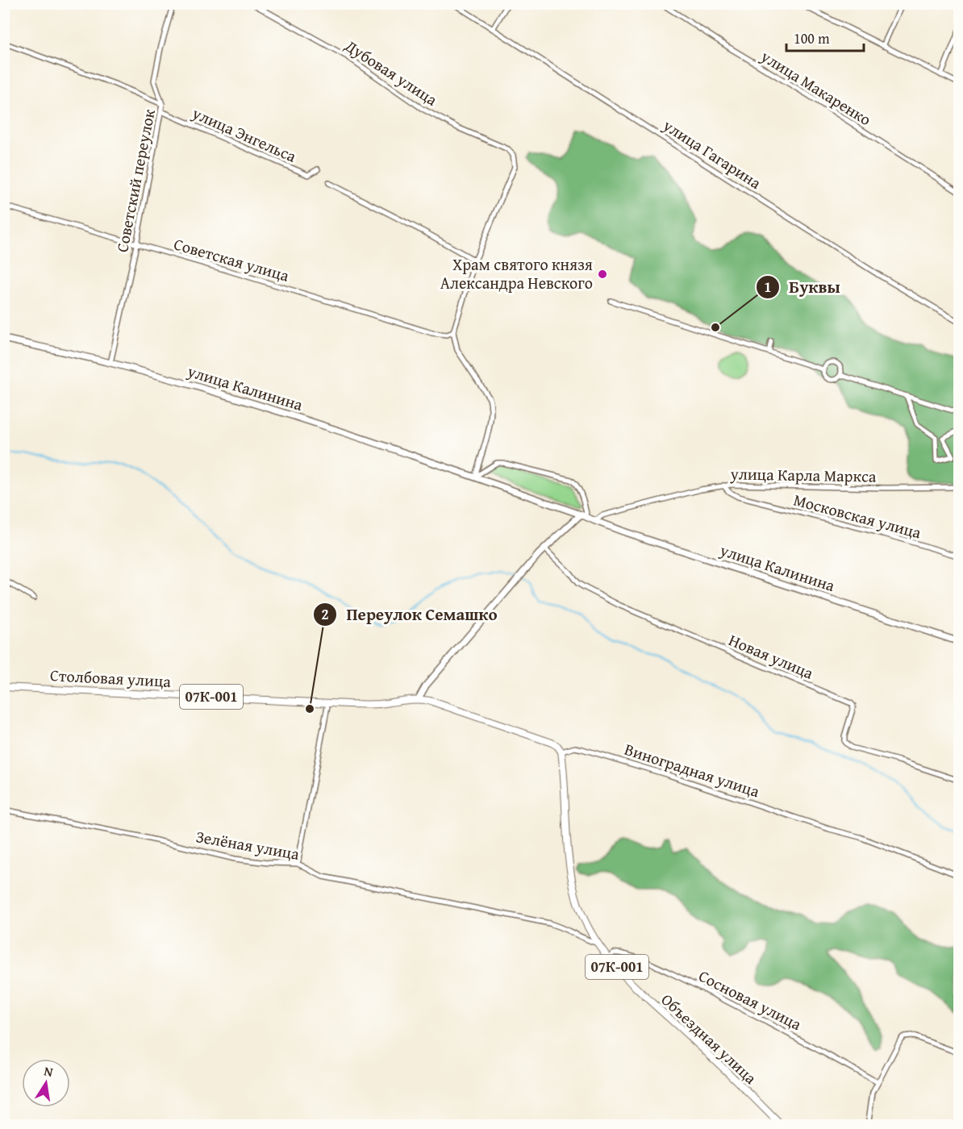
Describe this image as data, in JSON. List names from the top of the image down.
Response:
{
  "streets": {
    "main road": ["Столбовая улица", "07К-001", "Объездная улица"],
    "street": [
      "Дубовая улица",
      "улица Макаренко",
      "улица Энгельса",
      "улица Гагарина",
      "Советский переулок",
      "Советская улица",
      "улица Калинина",
      "улица Карла Маркса",
      "Московская улица",
      "Новая улица",
      "Виноградная улица",
      "Зелёная улица",
      "Сосновая улица"
    ]
  },
  "crossings": [
    ["улица Энгельса", "Советский переулок"],
    ["Советский переулок", "Советская улица"],
    ["Советский переулок", "улица Калинина"],
    ["улица Калинина", "улица Карла Маркса"],
    ["улица Карла Маркса", "Московская улица"],
    ["Столбовая улица", "07К-001"],
    ["07К-001", "Виноградная улица"],
    ["07К-001", "Объездная улица"],
    ["Виноградная улица", "Объездная улица"],
    ["Зелёная улица", "Объездная улица"],
    ["Сосновая улица", "Объездная улица"]
  ],
  "places": ["Храм святого князя Александра Невского", "Буквы", "Переулок Семашко"],
  "scale_bar": "100 m",
  "north": "top"
}
